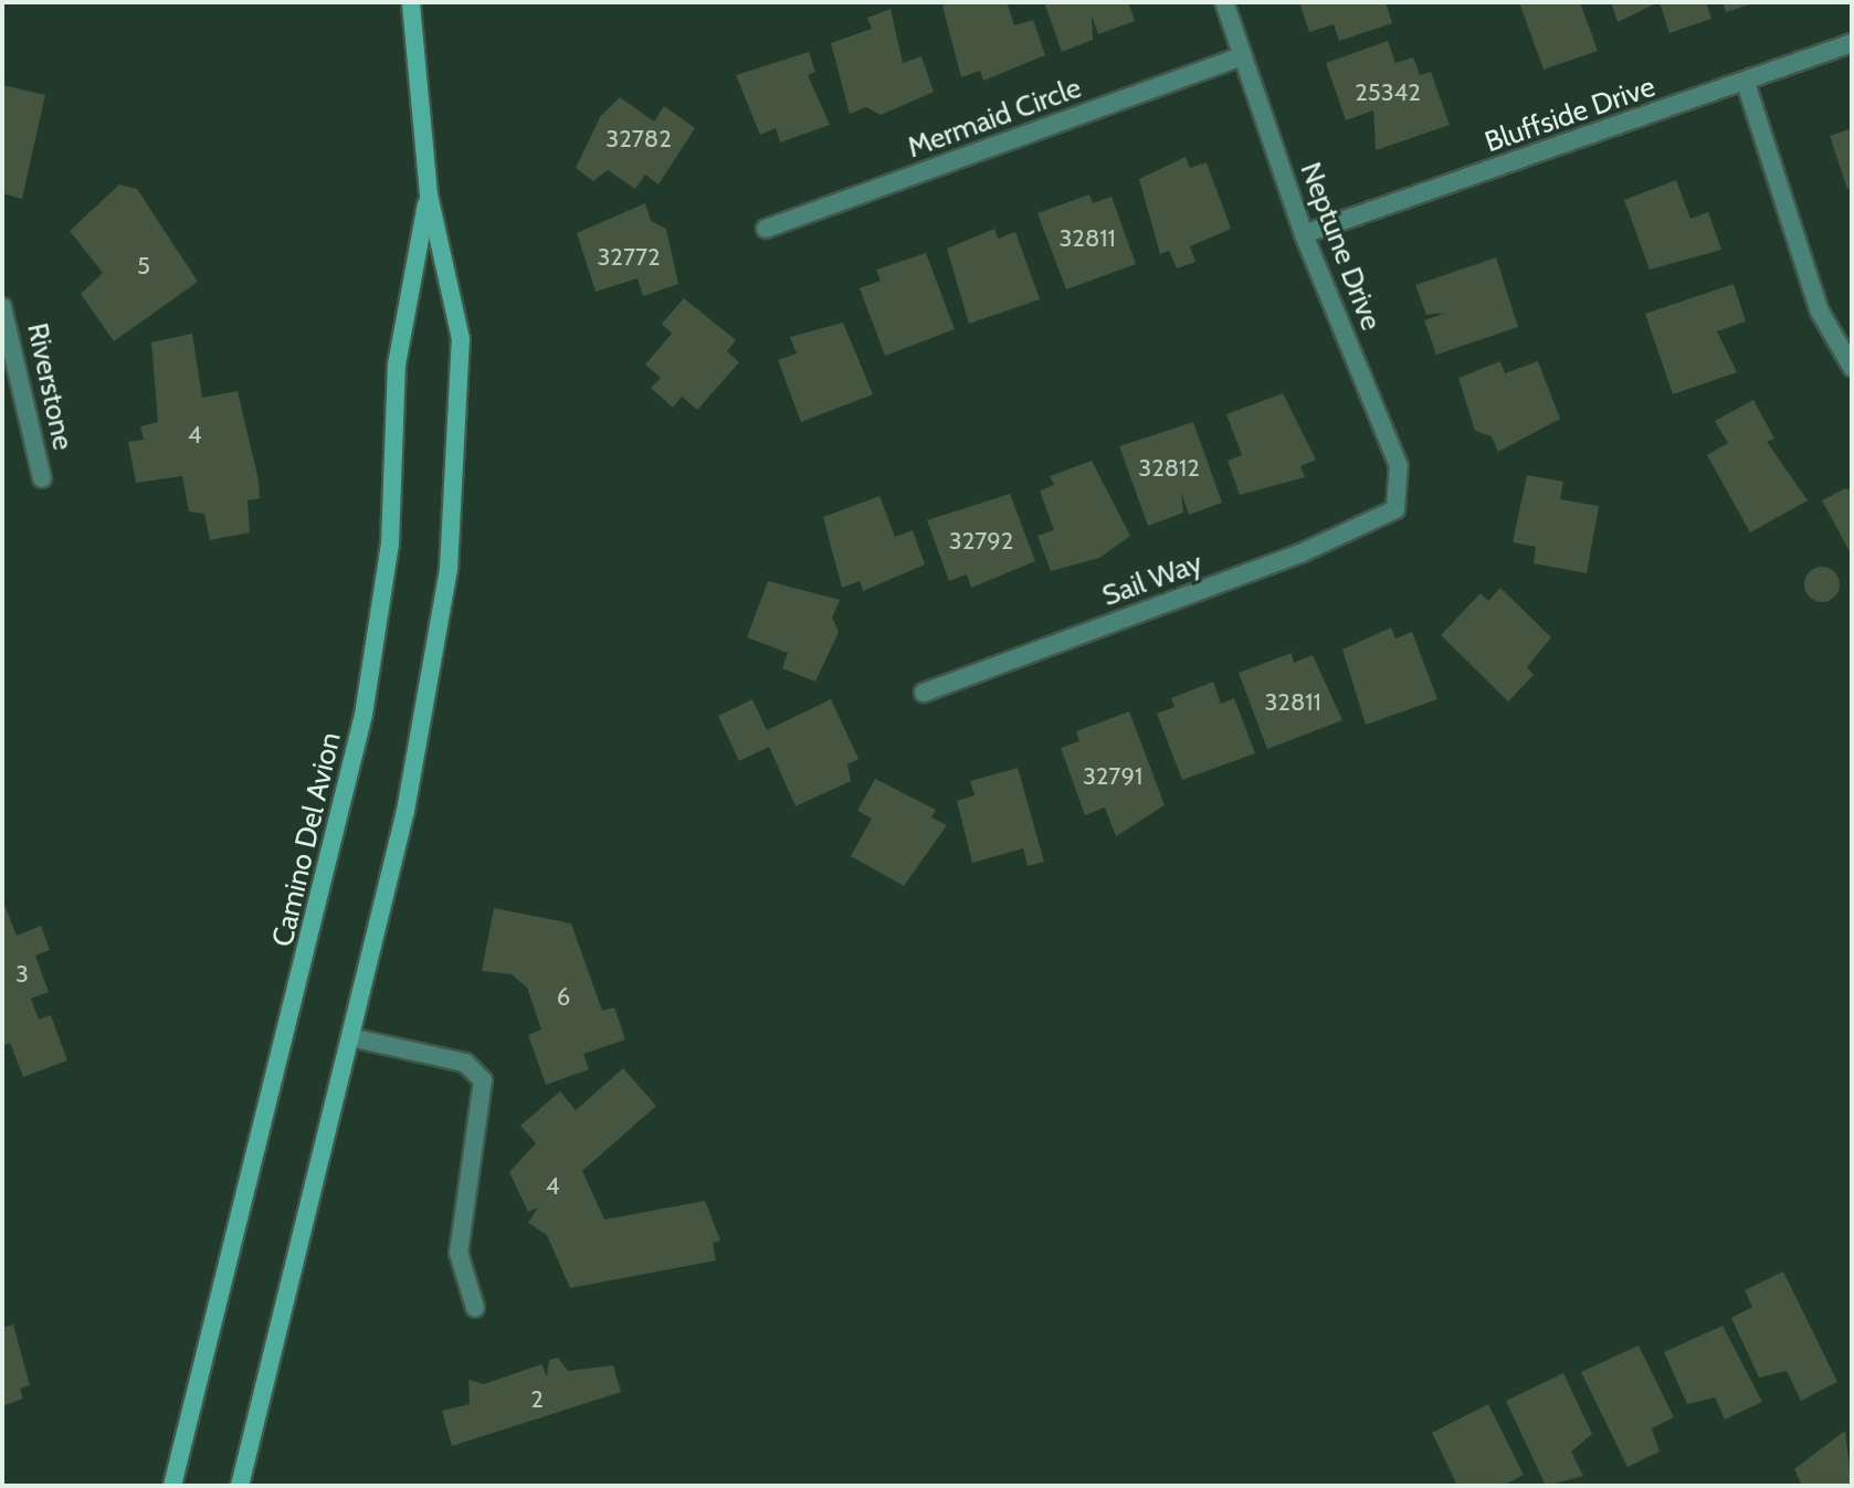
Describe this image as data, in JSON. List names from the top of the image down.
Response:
{
  "streets": {
    "main road": ["Camino Del Avion"],
    "street": [
      "Bluffside Drive",
      "Mermaid Circle",
      "Neptune Drive",
      "Riverstone",
      "Sail Way"
    ]
  },
  "crossings": [
    ["Bluffside Drive", "Neptune Drive"],
    ["Mermaid Circle", "Neptune Drive"],
    ["Neptune Drive", "Sail Way"]
  ],
  "house_numbers": [
    "25342",
    "32782",
    "32811",
    "32772",
    "5",
    "4",
    "32812",
    "32792",
    "32811",
    "32791",
    "3",
    "6",
    "4",
    "2"
  ]
}
